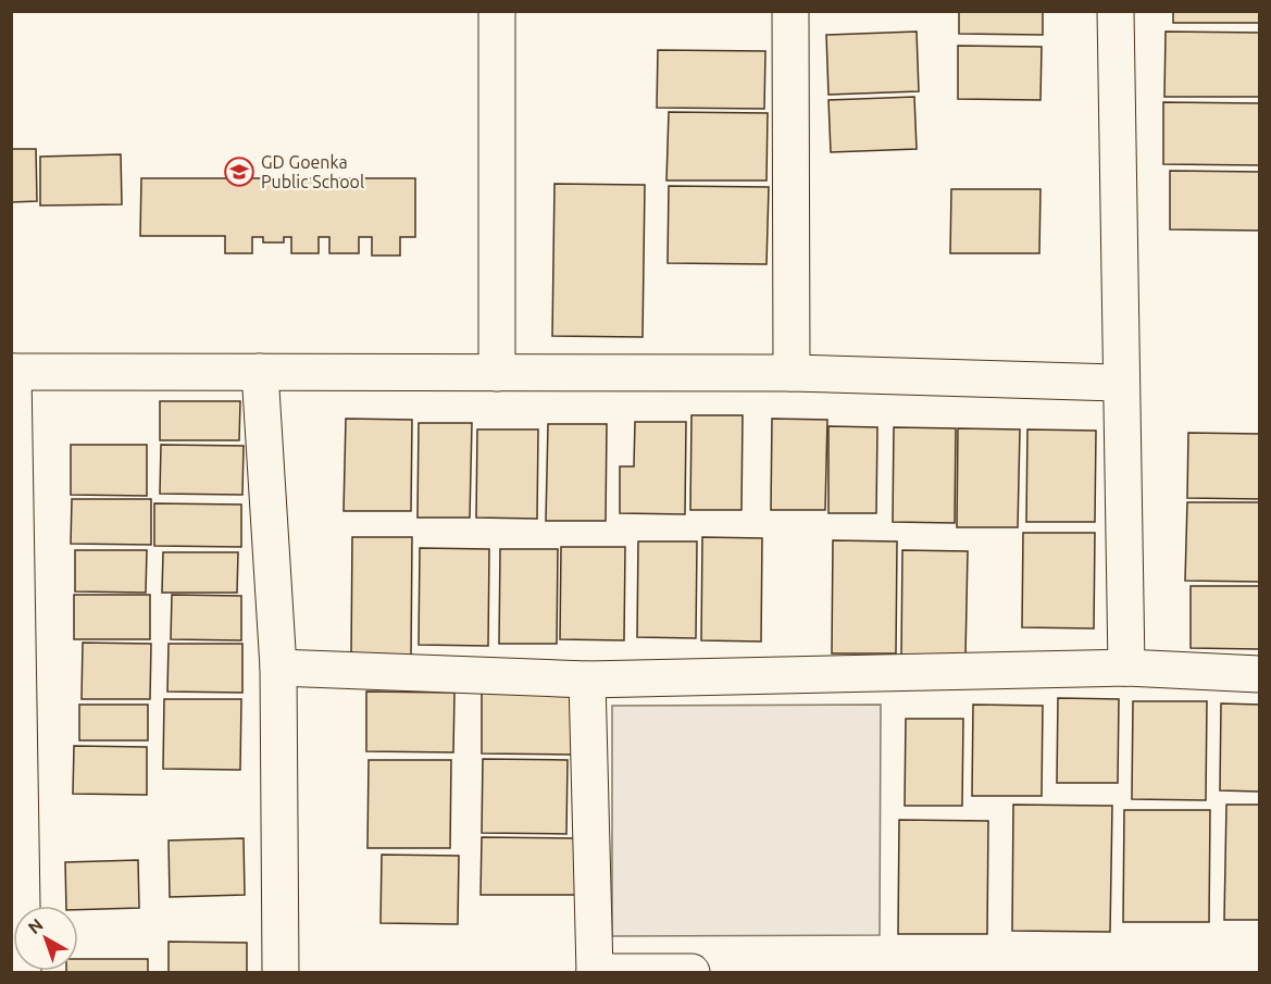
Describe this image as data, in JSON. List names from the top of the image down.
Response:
{
  "places": {
    "school or university": ["GD Goenka Public School"]
  },
  "north": "top left"
}
